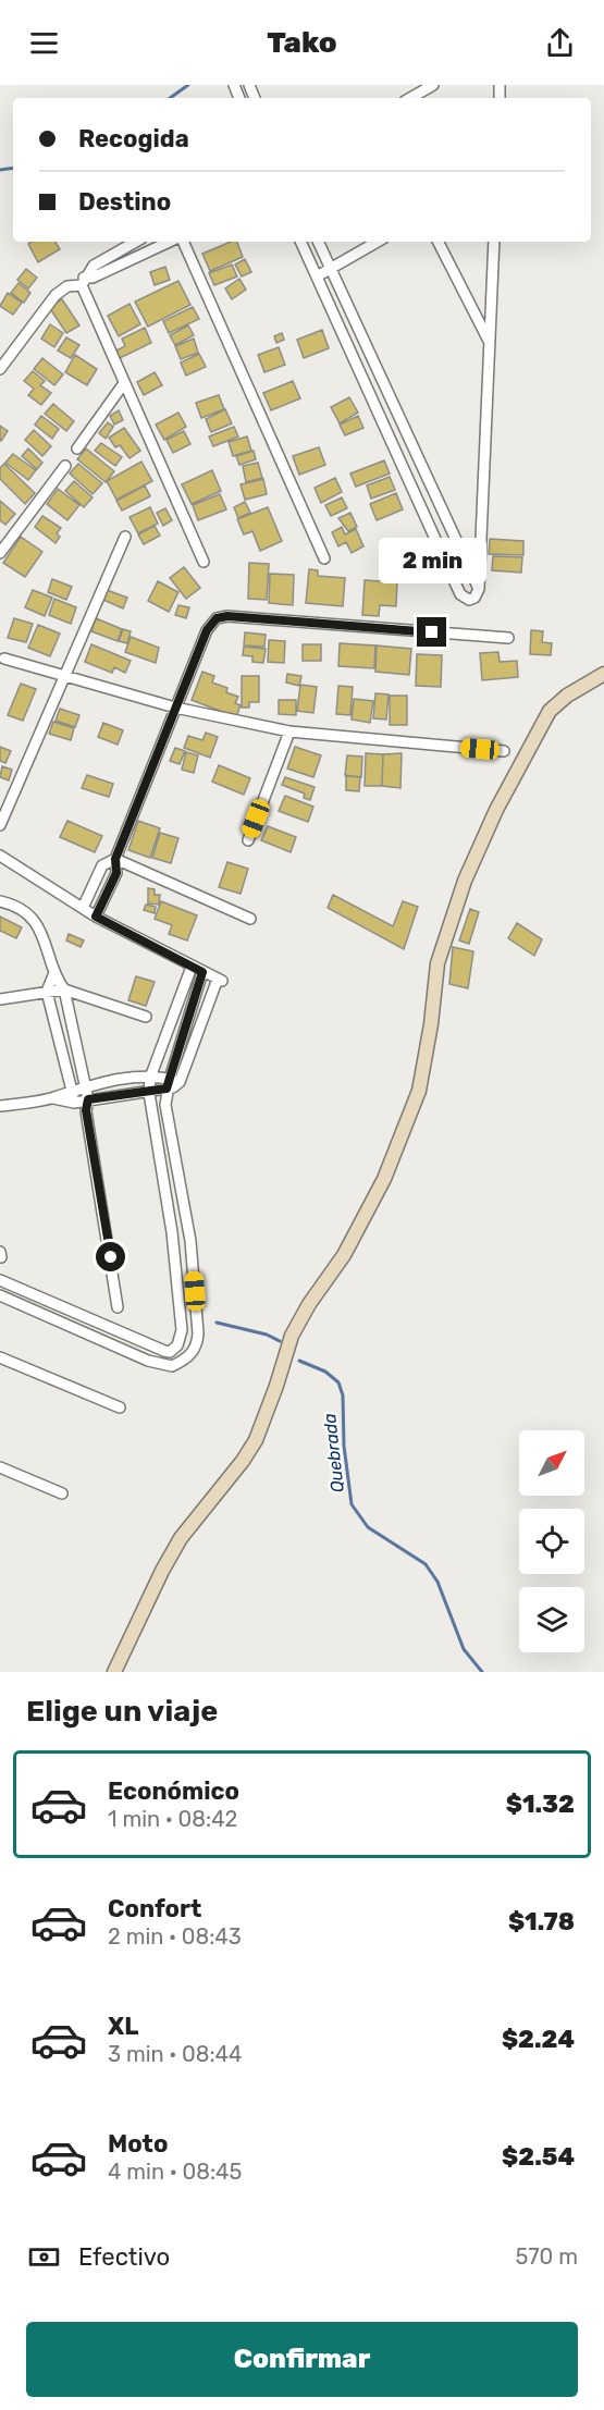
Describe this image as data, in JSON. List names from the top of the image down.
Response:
{
  "water": ["Quebrada"],
  "north": "top right",
  "page": {
    "header": "Tako",
    "banner": ["Recogida", "Destino"],
    "bubble": "2 min",
    "heading": "Elige un viaje",
    "list": [
      {
        "name": "Económico",
        "note": "1 min · 08:42",
        "value": "$1.32"
      },
      {
        "name": "Confort",
        "note": "2 min · 08:43",
        "value": "$1.78"
      },
      {
        "name": "XL",
        "note": "3 min · 08:44",
        "value": "$2.24"
      },
      {
        "name": "Moto",
        "note": "4 min · 08:45",
        "value": "$2.54"
      }
    ],
    "pay": ["Efectivo", "570 m"],
    "buttons": "Confirmar"
  }
}
